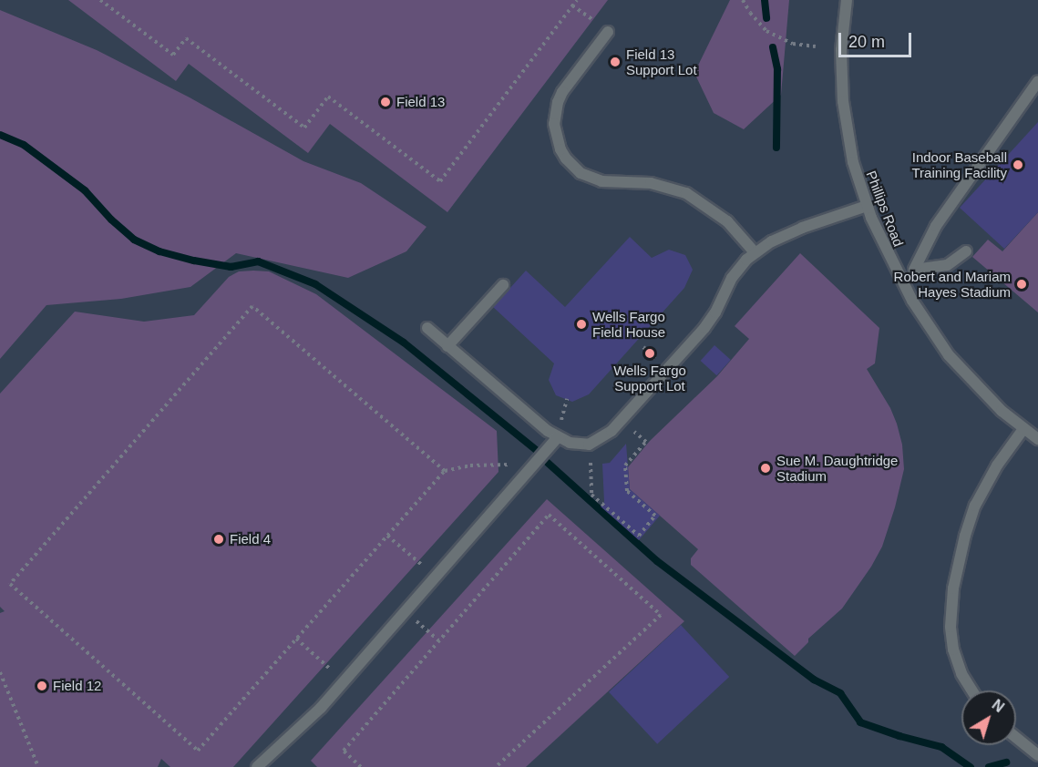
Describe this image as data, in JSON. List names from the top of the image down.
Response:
{
  "streets": {
    "street": ["Phillips Road"]
  },
  "places": [
    "Field 13 Support Lot",
    "Field 13",
    "Indoor Baseball Training Facility",
    "Robert and Mariam Hayes Stadium",
    "Wells Fargo Field House",
    "Wells Fargo Support Lot",
    "Sue M. Daughtridge Stadium",
    "Field 4",
    "Field 12"
  ],
  "scale_bar": "20 m",
  "north": "top right"
}
